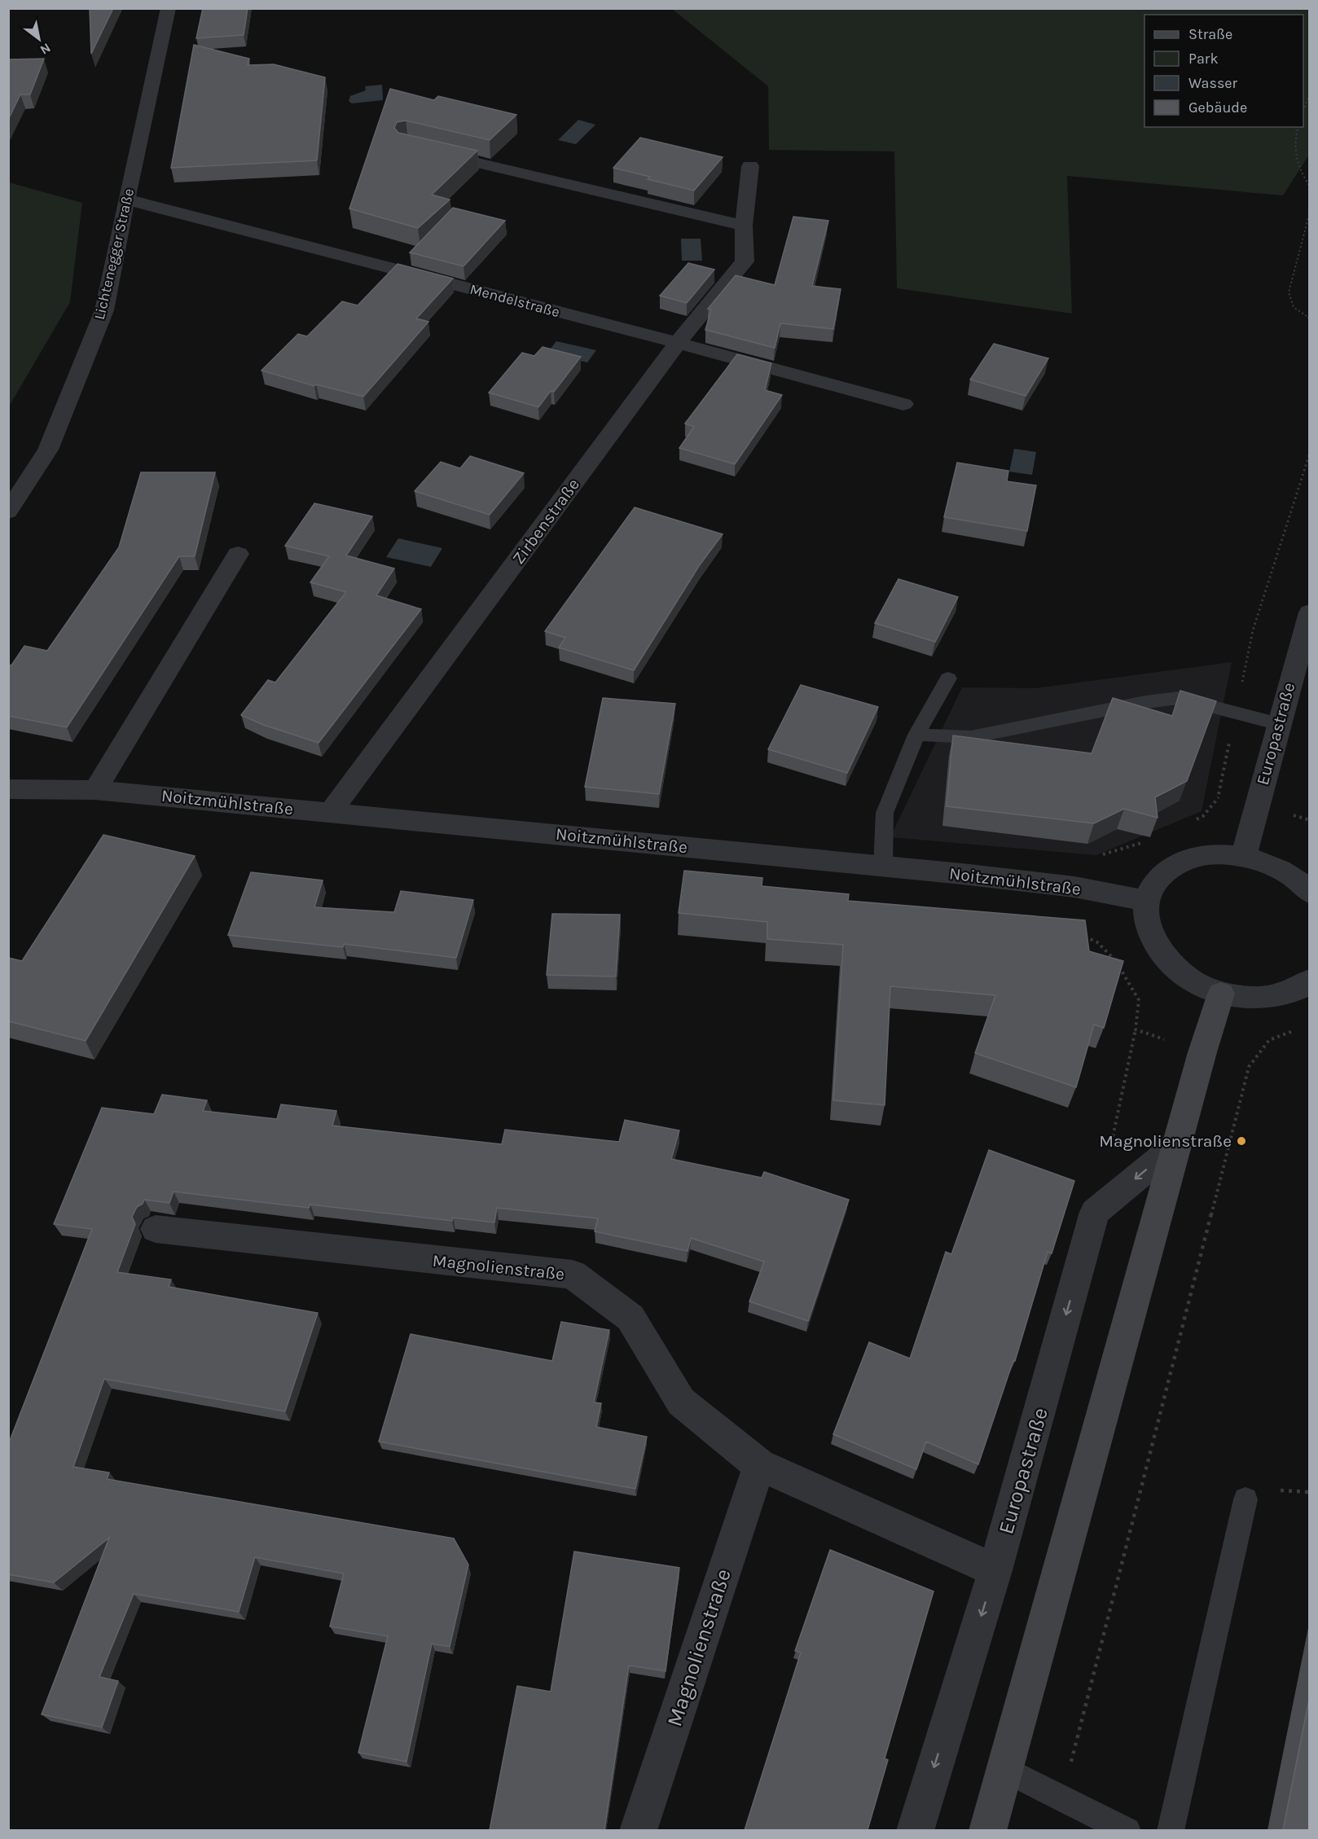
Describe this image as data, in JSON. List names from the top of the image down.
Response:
{
  "streets": {
    "street": [
      "Lichtenegger Straße",
      "Mendelstraße",
      "Zirbenstraße",
      "Europastraße",
      "Noitzmühlstraße",
      "Magnolienstraße"
    ]
  },
  "crossings": [
    ["Lichtenegger Straße", "Mendelstraße"],
    ["Mendelstraße", "Zirbenstraße"],
    ["Zirbenstraße", "Noitzmühlstraße"],
    ["Europastraße", "Magnolienstraße"]
  ],
  "one_way": ["Europastraße"],
  "places": ["Magnolienstraße"],
  "legend": [
    "Straße",
    "Park",
    "Wasser",
    "Gebäude"
  ],
  "north": "bottom right"
}
